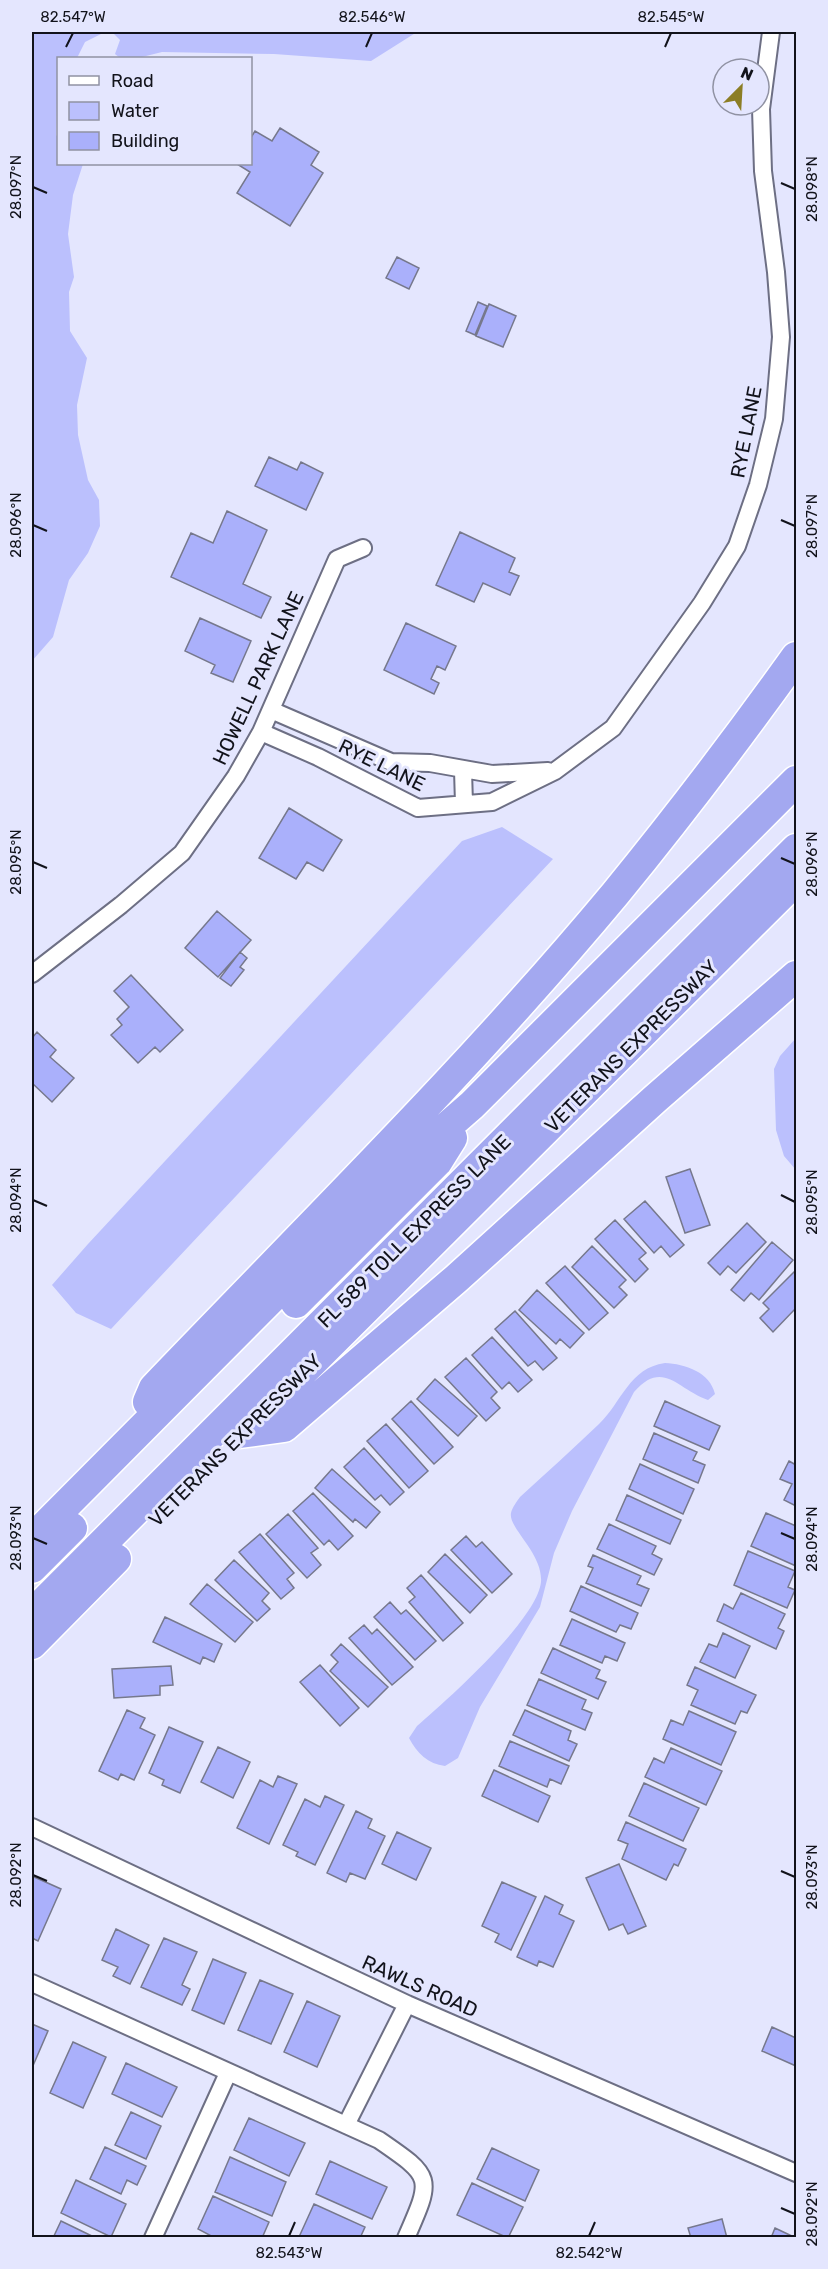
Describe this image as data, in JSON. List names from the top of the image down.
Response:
{
  "streets": {
    "highway": ["VETERANS EXPRESSWAY", "FL 589 TOLL EXPRESS LANE"],
    "street": ["RYE LANE", "HOWELL PARK LANE", "RAWLS ROAD"]
  },
  "crossings": [
    ["RYE LANE", "HOWELL PARK LANE"]
  ],
  "legend": ["Road", "Water", "Building"],
  "north": "top right",
  "coordinates": [
    "82.547°W",
    "82.546°W",
    "82.545°W",
    "28.097°N",
    "28.098°N",
    "28.096°N",
    "28.095°N",
    "28.094°N",
    "28.093°N",
    "28.092°N",
    "82.543°W",
    "82.542°W"
  ]
}
